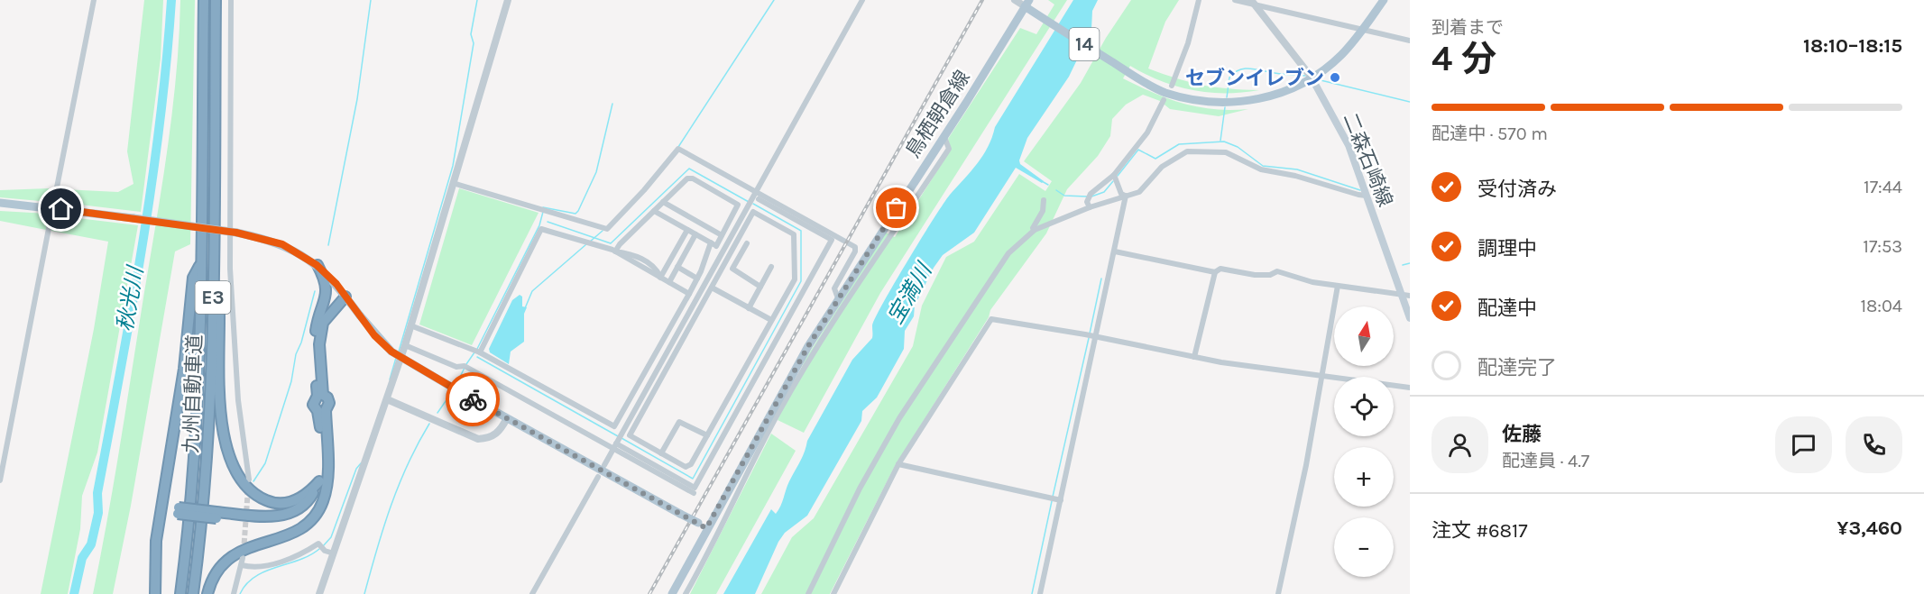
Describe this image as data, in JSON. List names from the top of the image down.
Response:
{
  "streets": {
    "highway": ["E3", "九州自動車道"],
    "main road": ["14", "鳥栖朝倉線", "二森石崎線"]
  },
  "crossings": [
    ["14", "鳥栖朝倉線"],
    ["14", "二森石崎線"]
  ],
  "water": ["宝満川", "秋光川"],
  "places": ["セブンイレブン"],
  "north": "top",
  "page": {
    "heading": ["4 分", "到着まで", "18:10–18:15"],
    "panel": [
      "佐藤",
      "配達員 · 4.7",
      "注文 #6817",
      "¥3,460"
    ],
    "bar": "配達中 · 570 m",
    "list": [
      ["受付済み", "17:44"],
      ["調理中", "17:53"],
      ["配達中", "18:04"],
      "配達完了"
    ],
    "map_buttons": ["+", "−"]
  }
}
